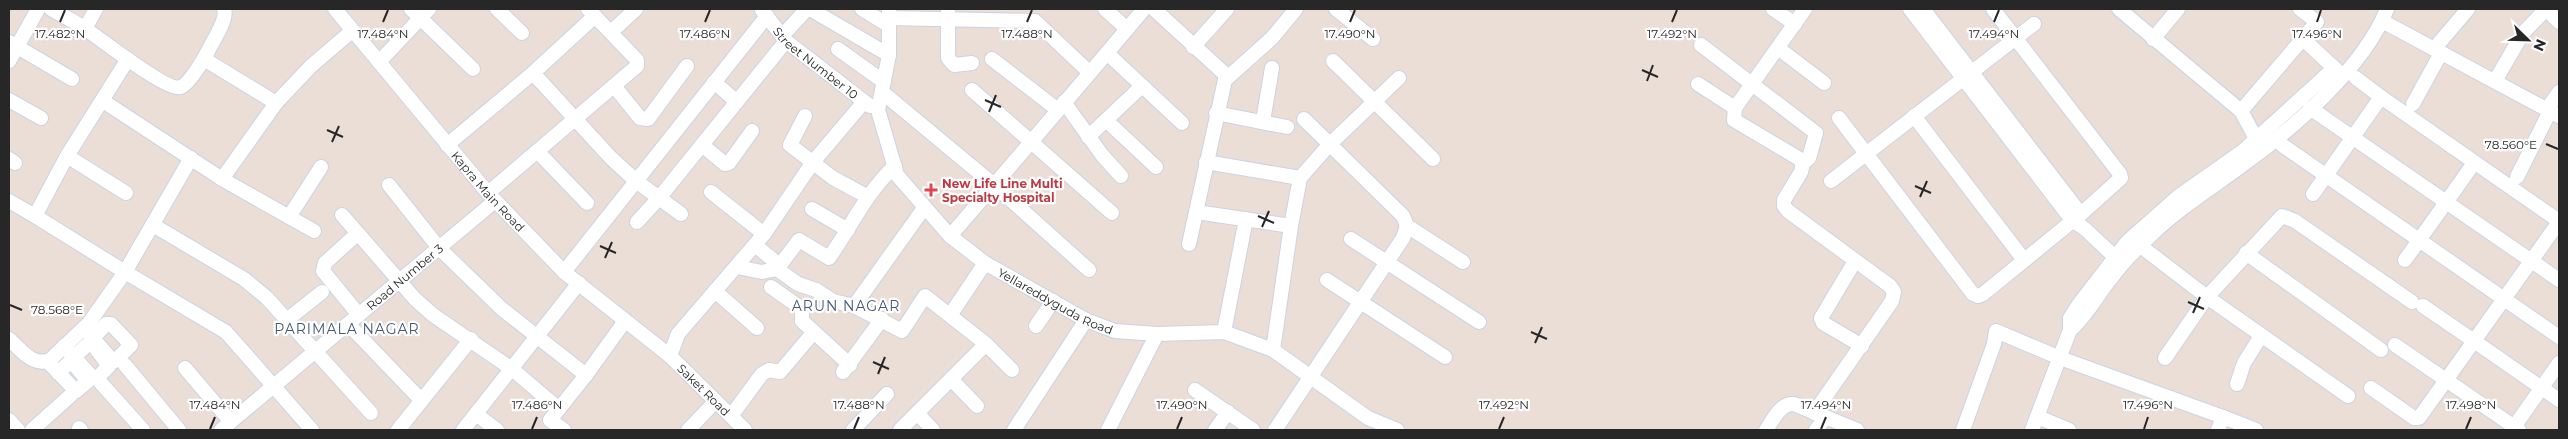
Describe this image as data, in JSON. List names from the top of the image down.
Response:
{
  "streets": {
    "street": [
      "Street Number 10",
      "Kapra Main Road",
      "Road Number 3",
      "Yellareddyguda Road",
      "Saket Road"
    ]
  },
  "crossings": [
    ["Street Number 10", "Yellareddyguda Road"],
    ["Kapra Main Road", "Road Number 3"],
    ["Kapra Main Road", "Saket Road"]
  ],
  "districts": ["ARUN NAGAR", "PARIMALA NAGAR"],
  "places": {
    "health": ["New Life Line Multi Specialty Hospital"]
  },
  "north": "bottom right",
  "coordinates": [
    "17.482°N",
    "17.484°N",
    "17.486°N",
    "17.490°N",
    "17.488°N",
    "17.492°N",
    "17.494°N",
    "17.496°N",
    "78.560°E",
    "78.568°E",
    "17.498°N"
  ]
}
